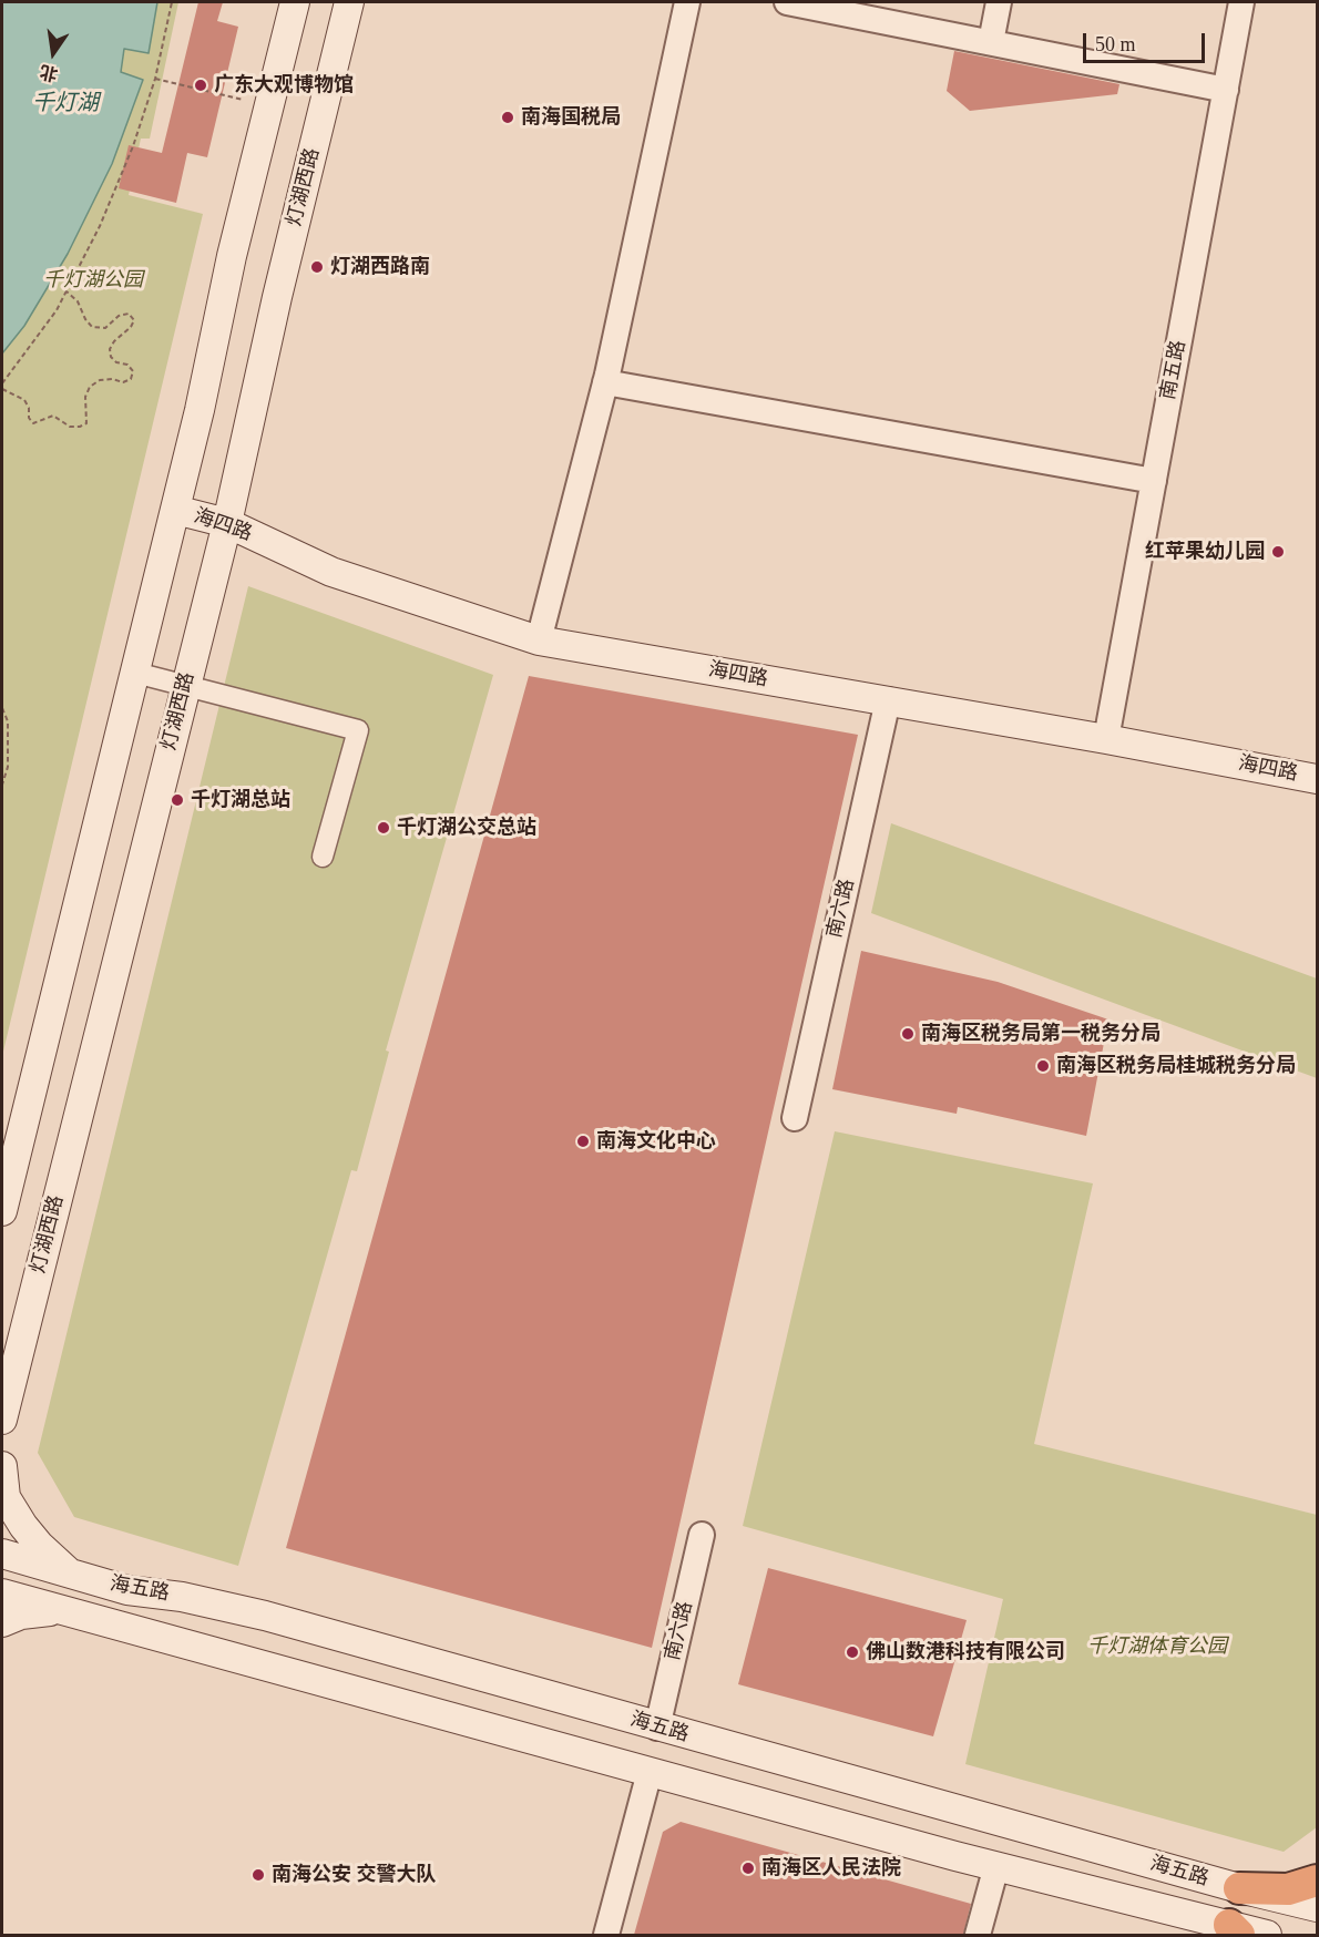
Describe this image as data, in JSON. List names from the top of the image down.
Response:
{
  "streets": {
    "main road": ["灯湖西路", "海四路", "海五路"],
    "street": ["南五路", "南六路"]
  },
  "crossings": [
    ["灯湖西路", "海四路"],
    ["南五路", "海四路"],
    ["海四路", "南六路"],
    ["南六路", "海五路"]
  ],
  "water": ["千灯湖"],
  "parks": ["千灯湖公园", "千灯湖体育公园"],
  "places": [
    "广东大观博物馆",
    "南海国税局",
    "灯湖西路南",
    "红苹果幼儿园",
    "千灯湖总站",
    "千灯湖公交总站",
    "南海区税务局第一税务分局",
    "南海区税务局桂城税务分局",
    "南海文化中心",
    "佛山数港科技有限公司",
    "南海区人民法院",
    "南海公安 交警大队"
  ],
  "scale_bar": "50 m",
  "north": "bottom"
}
